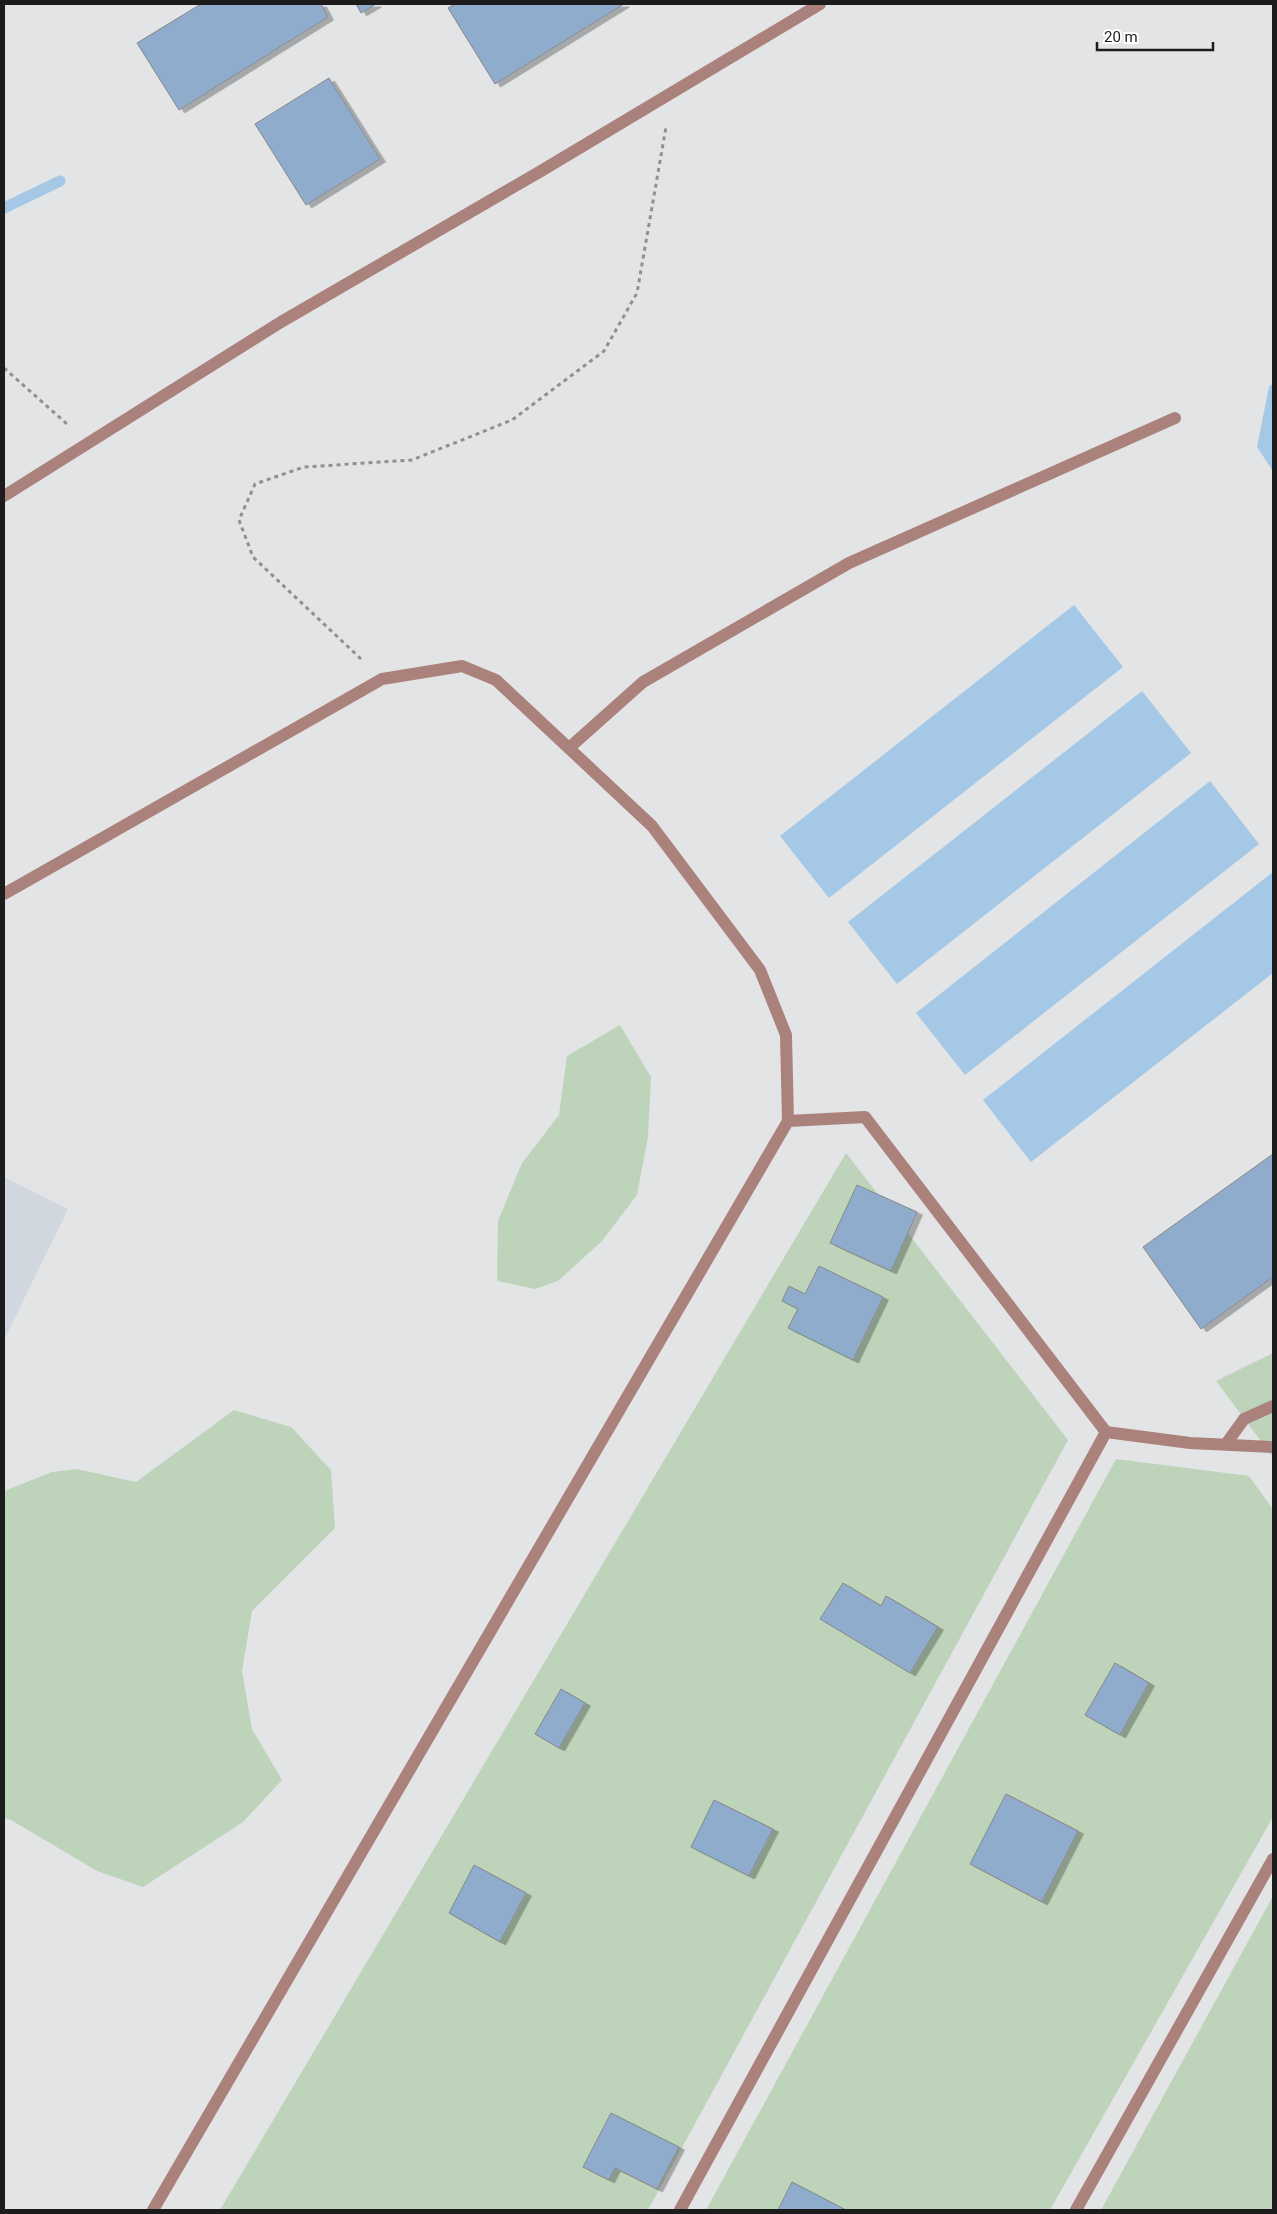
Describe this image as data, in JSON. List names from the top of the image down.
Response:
{
  "scale_bar": "20 m"
}
